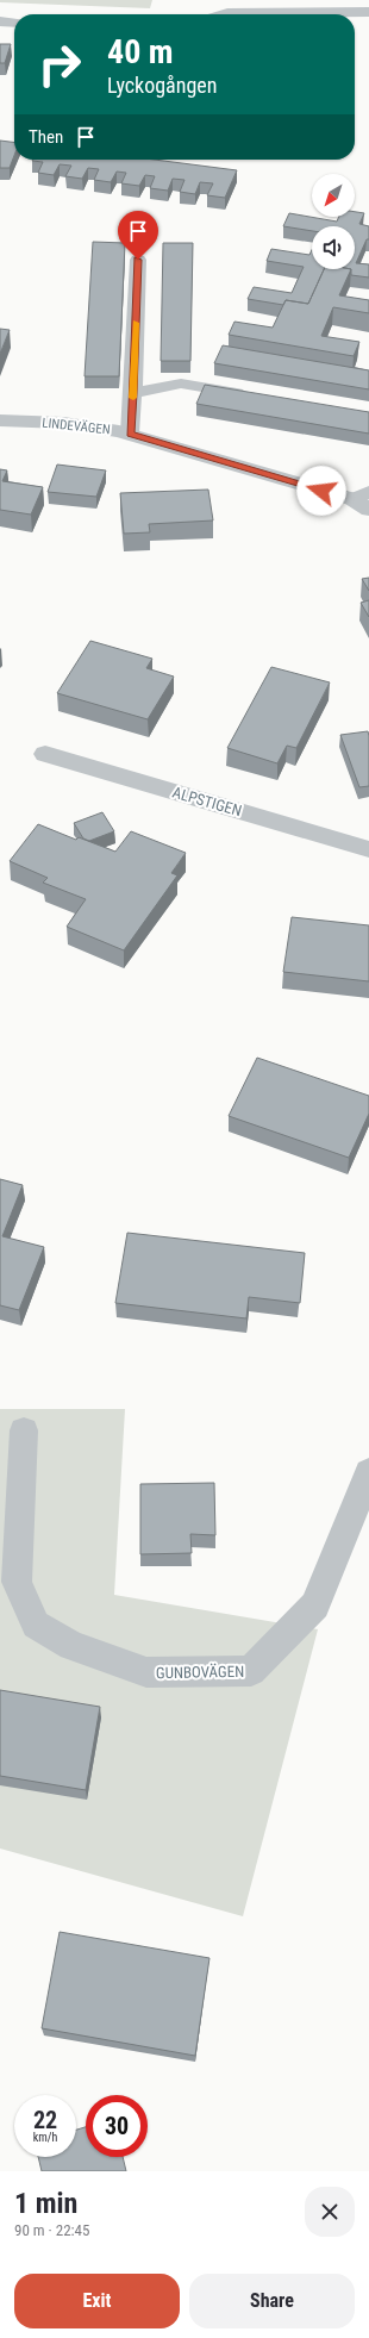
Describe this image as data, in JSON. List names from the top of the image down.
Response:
{
  "streets": {
    "street": ["LINDEVÄGEN", "ALPSTIGEN", "GUNBOVÄGEN"]
  },
  "north": "bottom left",
  "page": {
    "turn": ["40 m", "Lyckogången"],
    "then": "Then",
    "speed": "22 km/h",
    "limit": "30",
    "heading": ["1 min", "90 m · 22:45"],
    "buttons": ["Exit", "Share"]
  }
}
